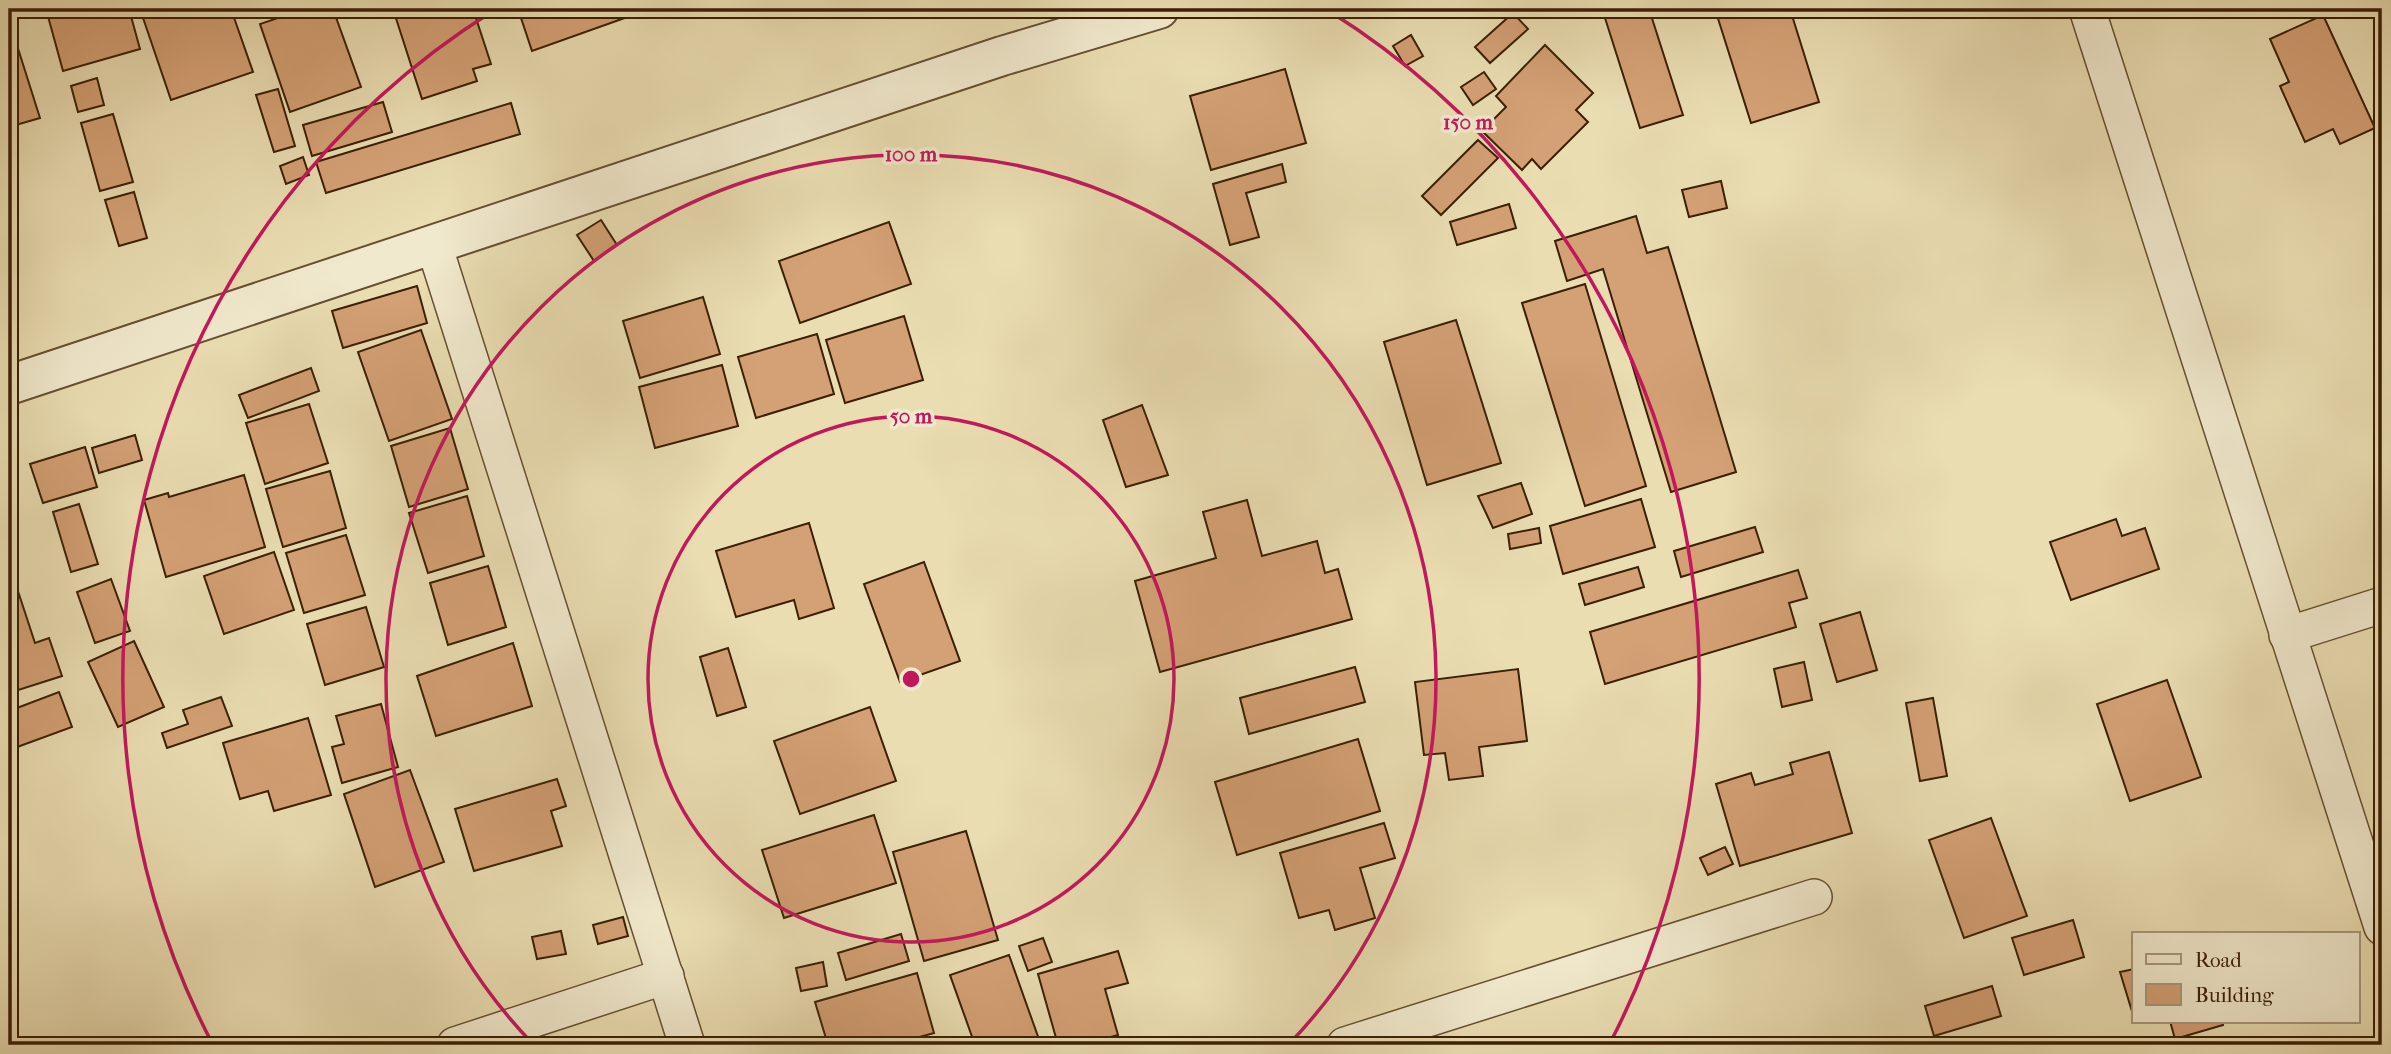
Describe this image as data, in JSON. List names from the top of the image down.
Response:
{
  "legend": ["Road", "Building"],
  "rings": ["150 m", "100 m", "50 m"]
}
